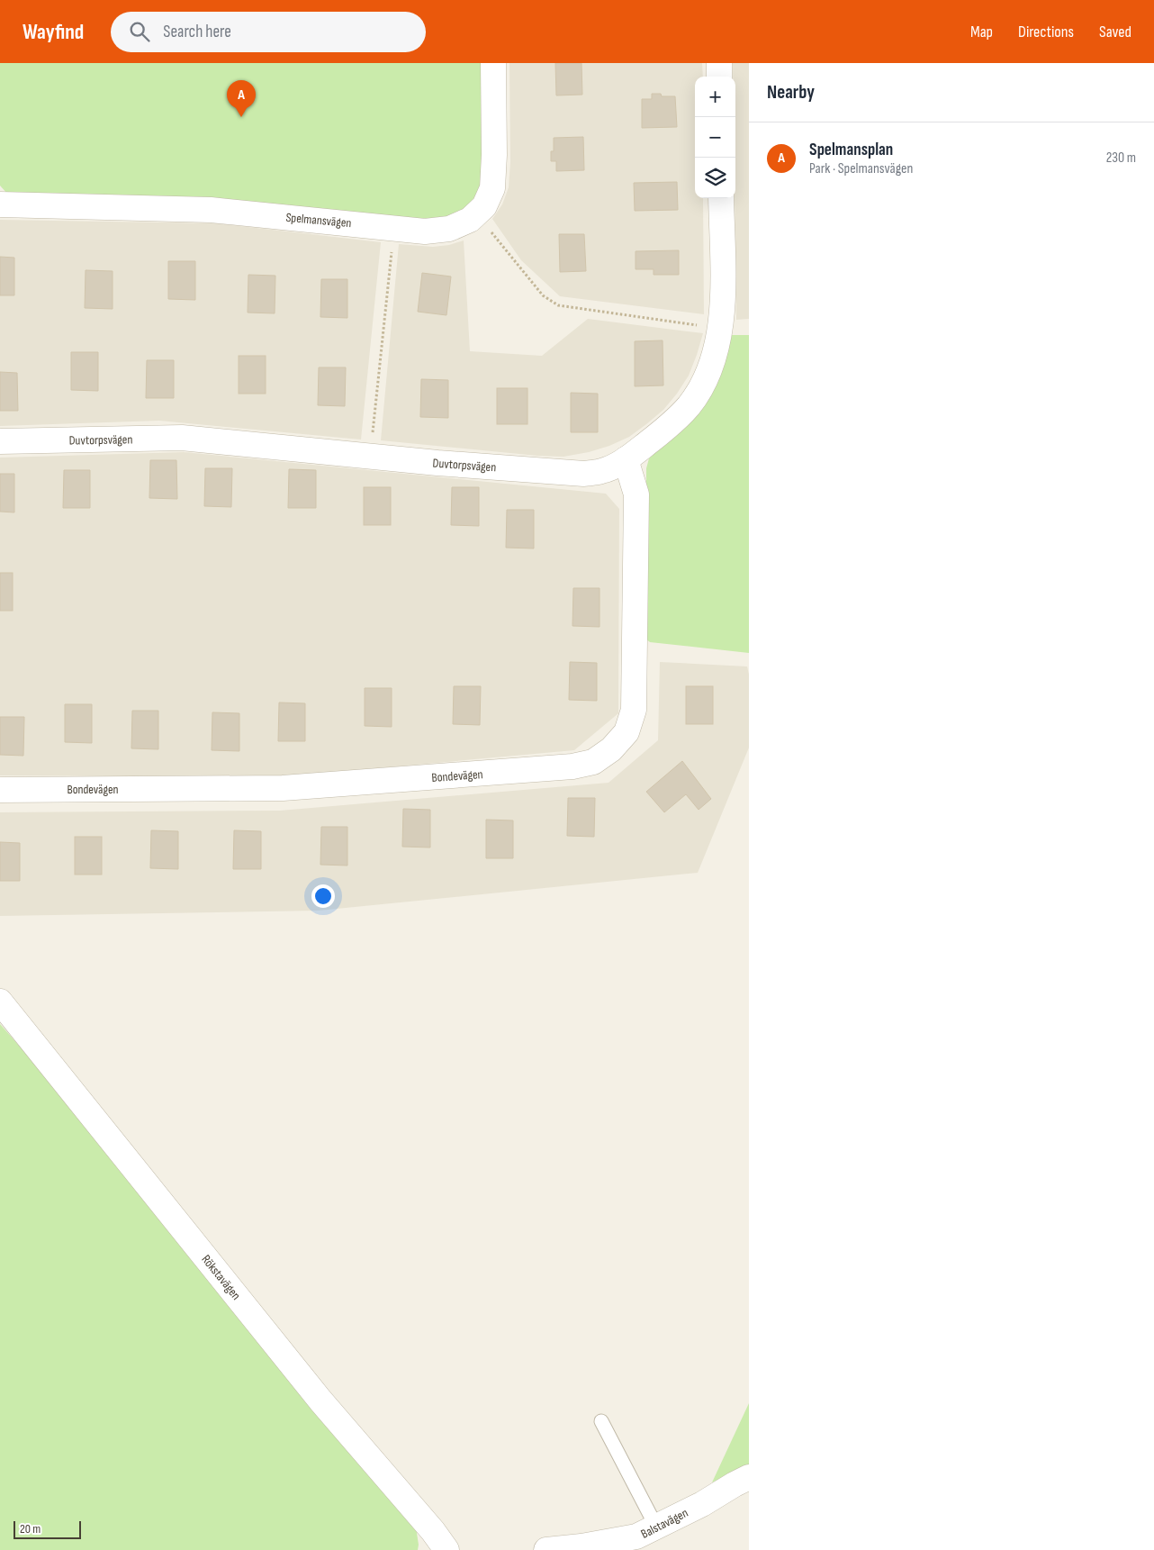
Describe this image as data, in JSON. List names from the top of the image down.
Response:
{
  "streets": {
    "street": [
      "Spelmansvägen",
      "Duvtorpsvägen",
      "Bondevägen",
      "Rökstavägen",
      "Balstavägen"
    ]
  },
  "crossings": [
    ["Duvtorpsvägen", "Bondevägen"]
  ],
  "scale_bar": "20 m",
  "page": {
    "header": "Wayfind",
    "search": "Search here",
    "nav": ["Map", "Directions", "Saved"],
    "heading": "Nearby",
    "map_buttons": ["+", "−"],
    "pins": "A",
    "list": [
      {
        "mark": "A",
        "name": "Spelmansplan",
        "note": "Park · Spelmansvägen",
        "value": "230 m"
      }
    ],
    "scale": "20 m"
  }
}
